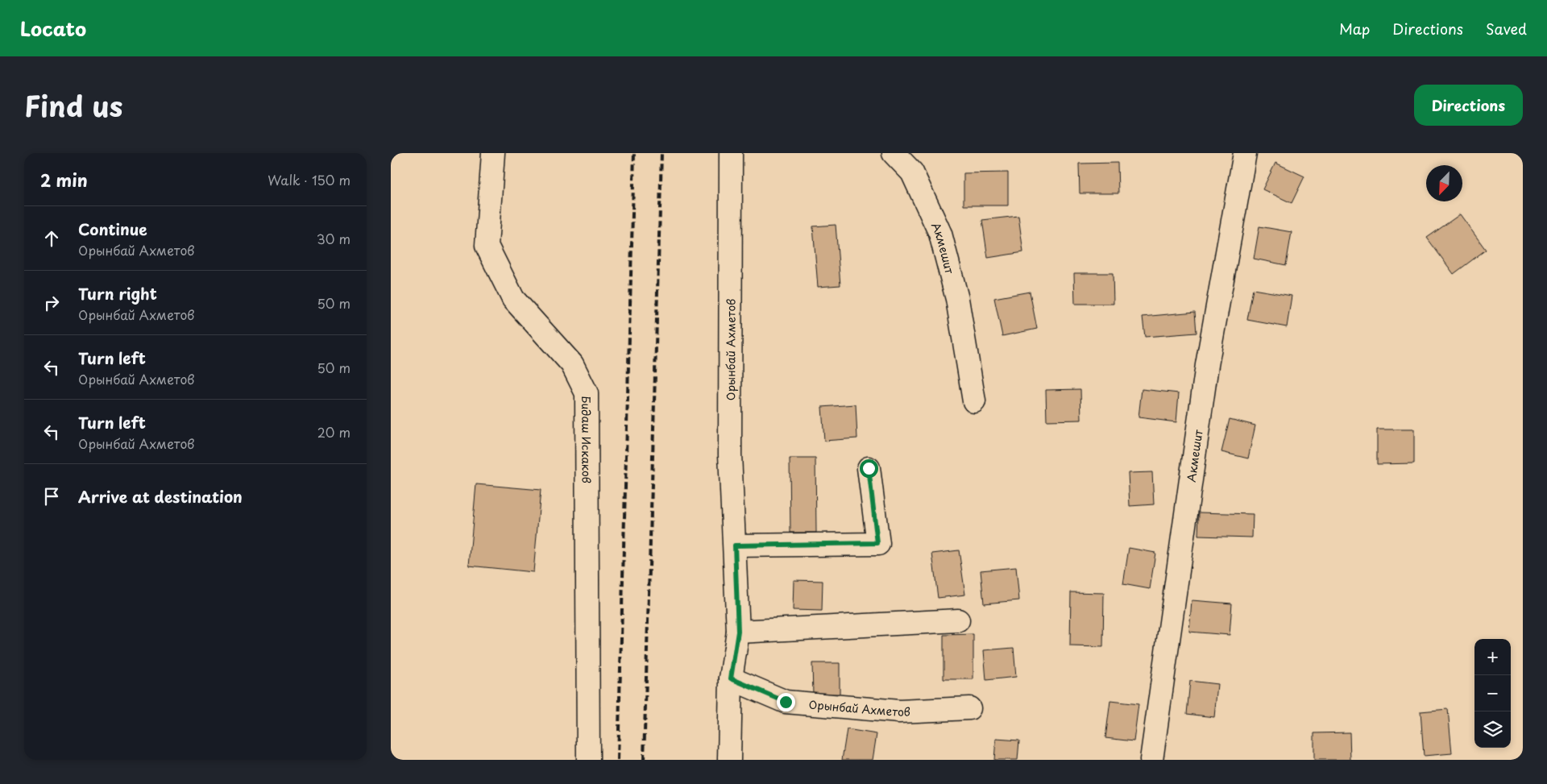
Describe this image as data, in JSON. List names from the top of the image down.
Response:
{
  "streets": {
    "street": ["Акмешит", "Орынбай Ахметов", "Бидаш Искаков"]
  },
  "north": "bottom left",
  "page": {
    "header": "Locato",
    "nav": ["Map", "Directions", "Saved"],
    "title": "Find us",
    "buttons": "Directions",
    "heading": ["2 min", "Walk · 150 m"],
    "list": [
      ["Continue", "Орынбай Ахметов", "30 m"],
      ["Turn right", "Орынбай Ахметов", "50 m"],
      ["Turn left", "Орынбай Ахметов", "50 m"],
      ["Turn left", "Орынбай Ахметов", "20 m"],
      "Arrive at destination"
    ],
    "map_buttons": ["+", "−"]
  }
}
